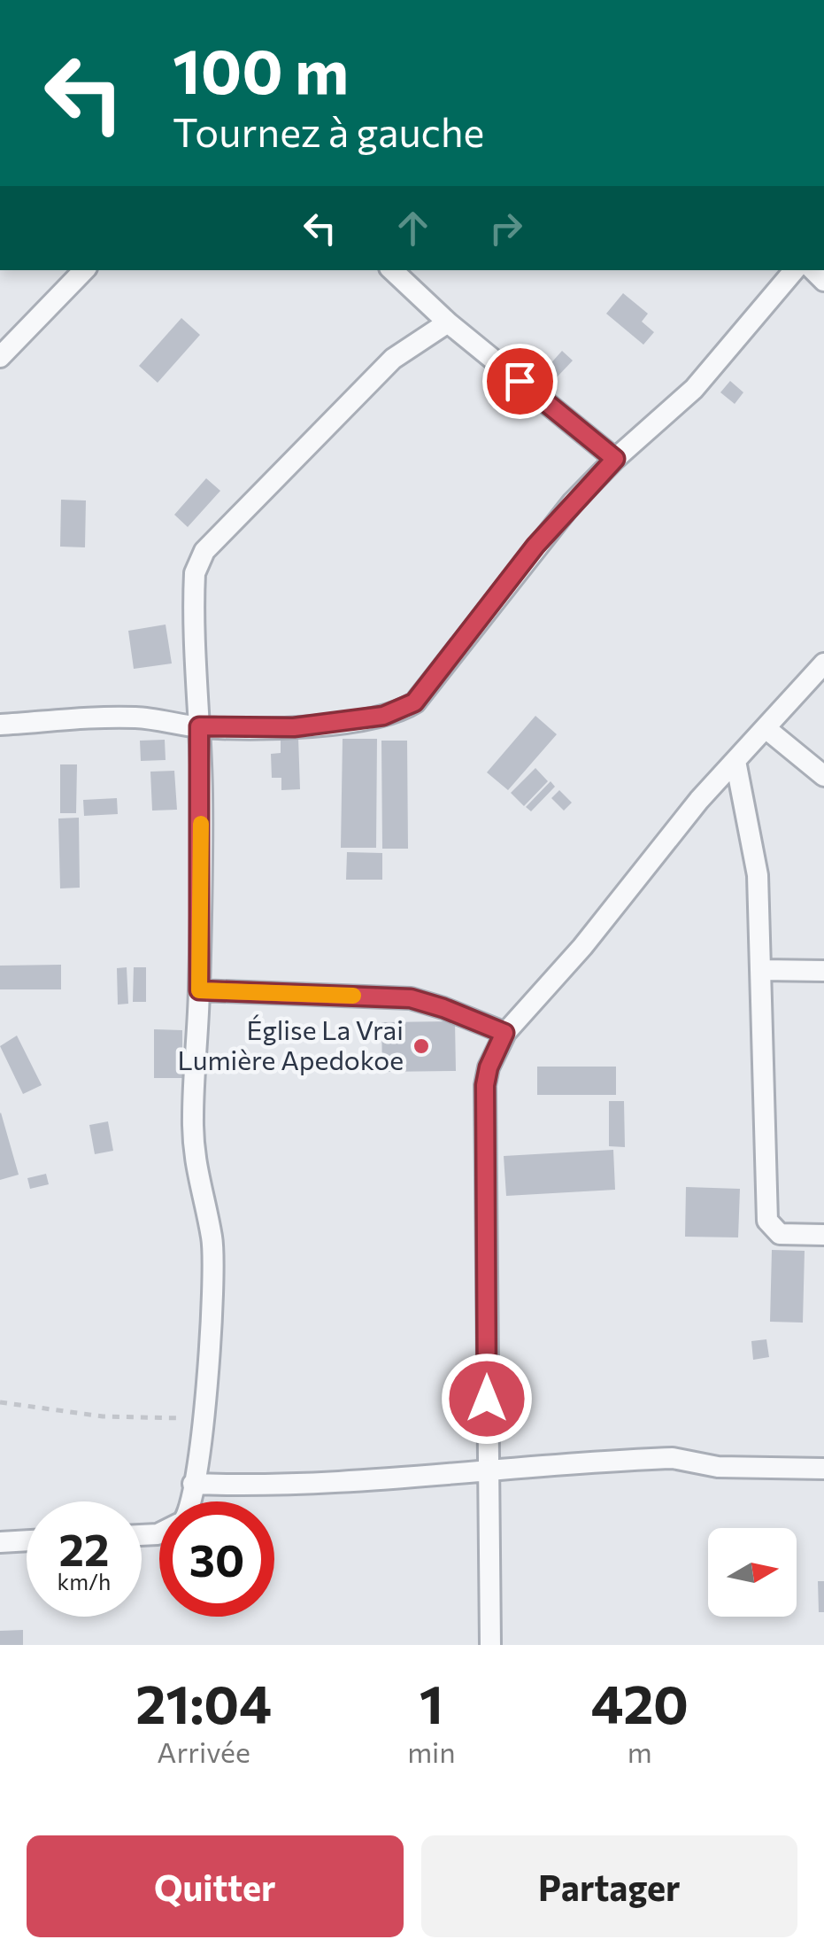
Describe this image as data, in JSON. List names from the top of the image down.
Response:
{
  "places": ["Église La Vrai Lumière Apedokoe"],
  "north": "right",
  "page": {
    "turn": ["100 m", "Tournez à gauche"],
    "speed": "22 km/h",
    "limit": "30",
    "eta": [
      "21:04",
      "Arrivée",
      "1",
      "min",
      "420",
      "m"
    ],
    "buttons": ["Quitter", "Partager"]
  }
}
